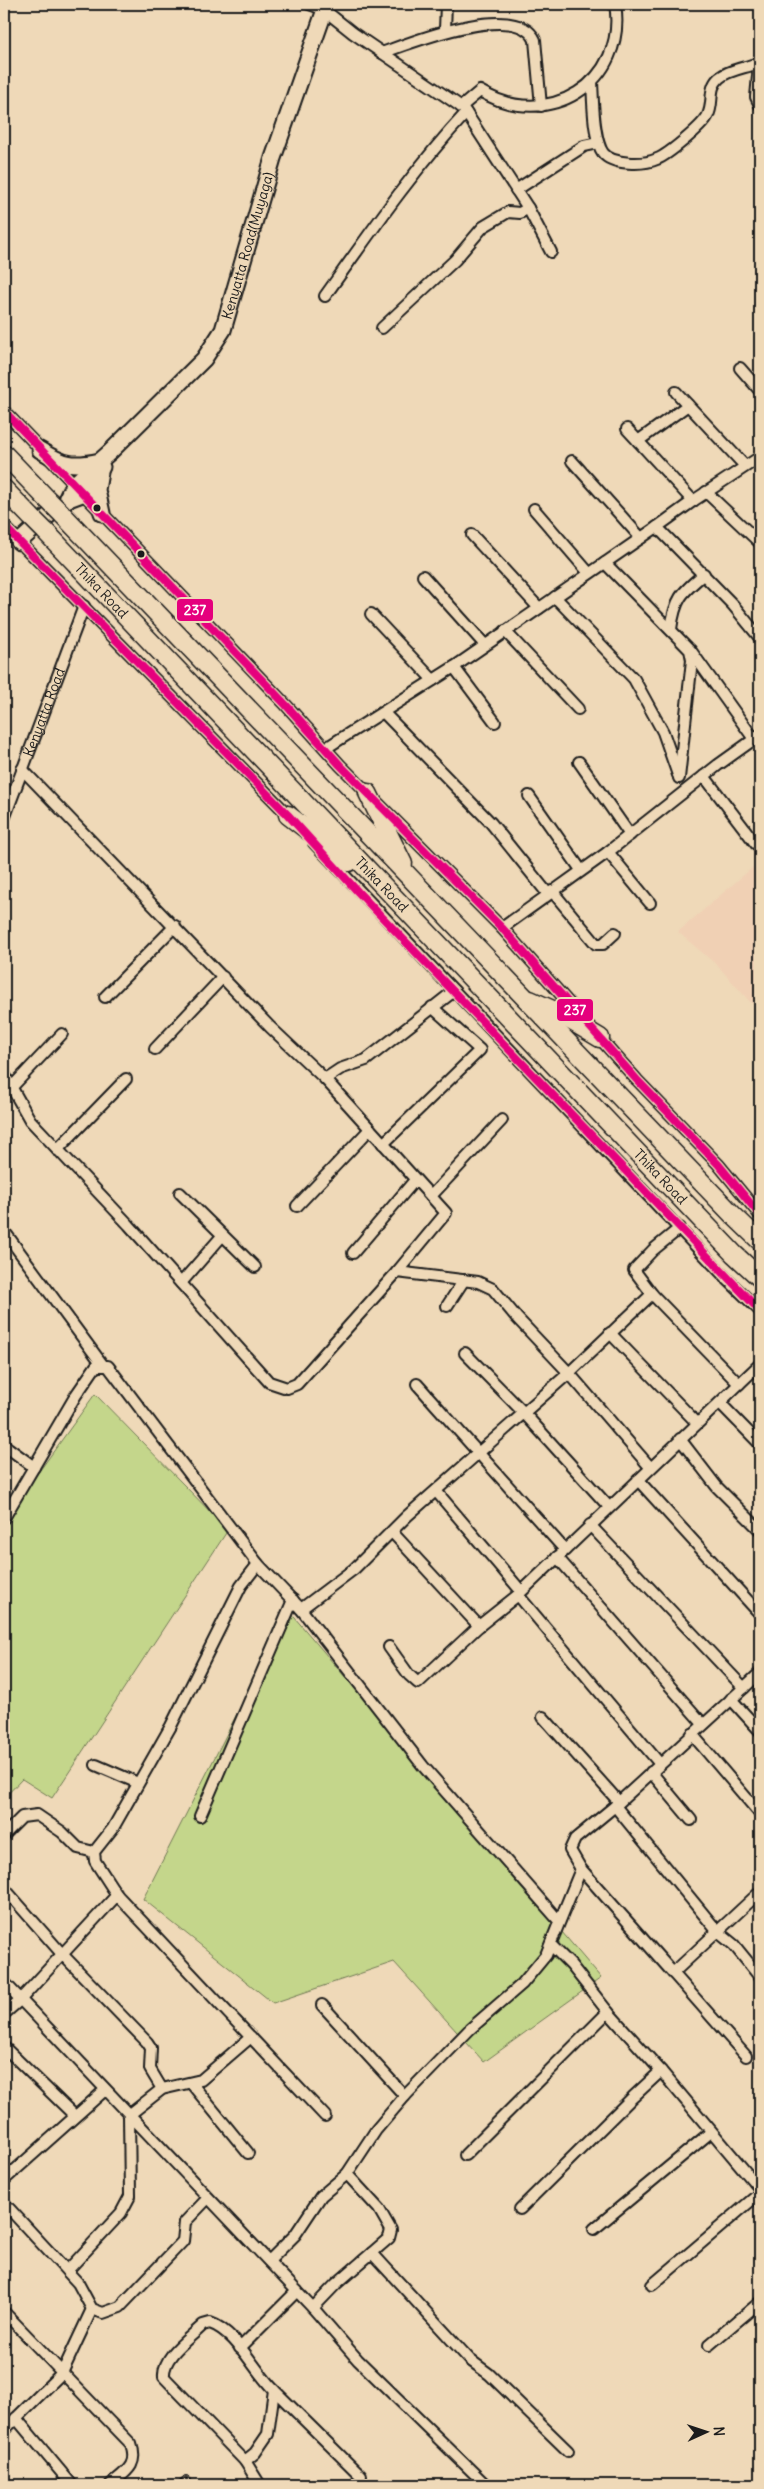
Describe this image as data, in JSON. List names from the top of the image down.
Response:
{
  "streets": {
    "highway": ["Thika Road"],
    "main road": ["Kenyatta Road(Muyaga)"],
    "street": ["Kenyatta Road"]
  },
  "crossings": [
    ["Thika Road", "Kenyatta Road"]
  ],
  "lines": ["transit line 237"],
  "north": "right"
}
